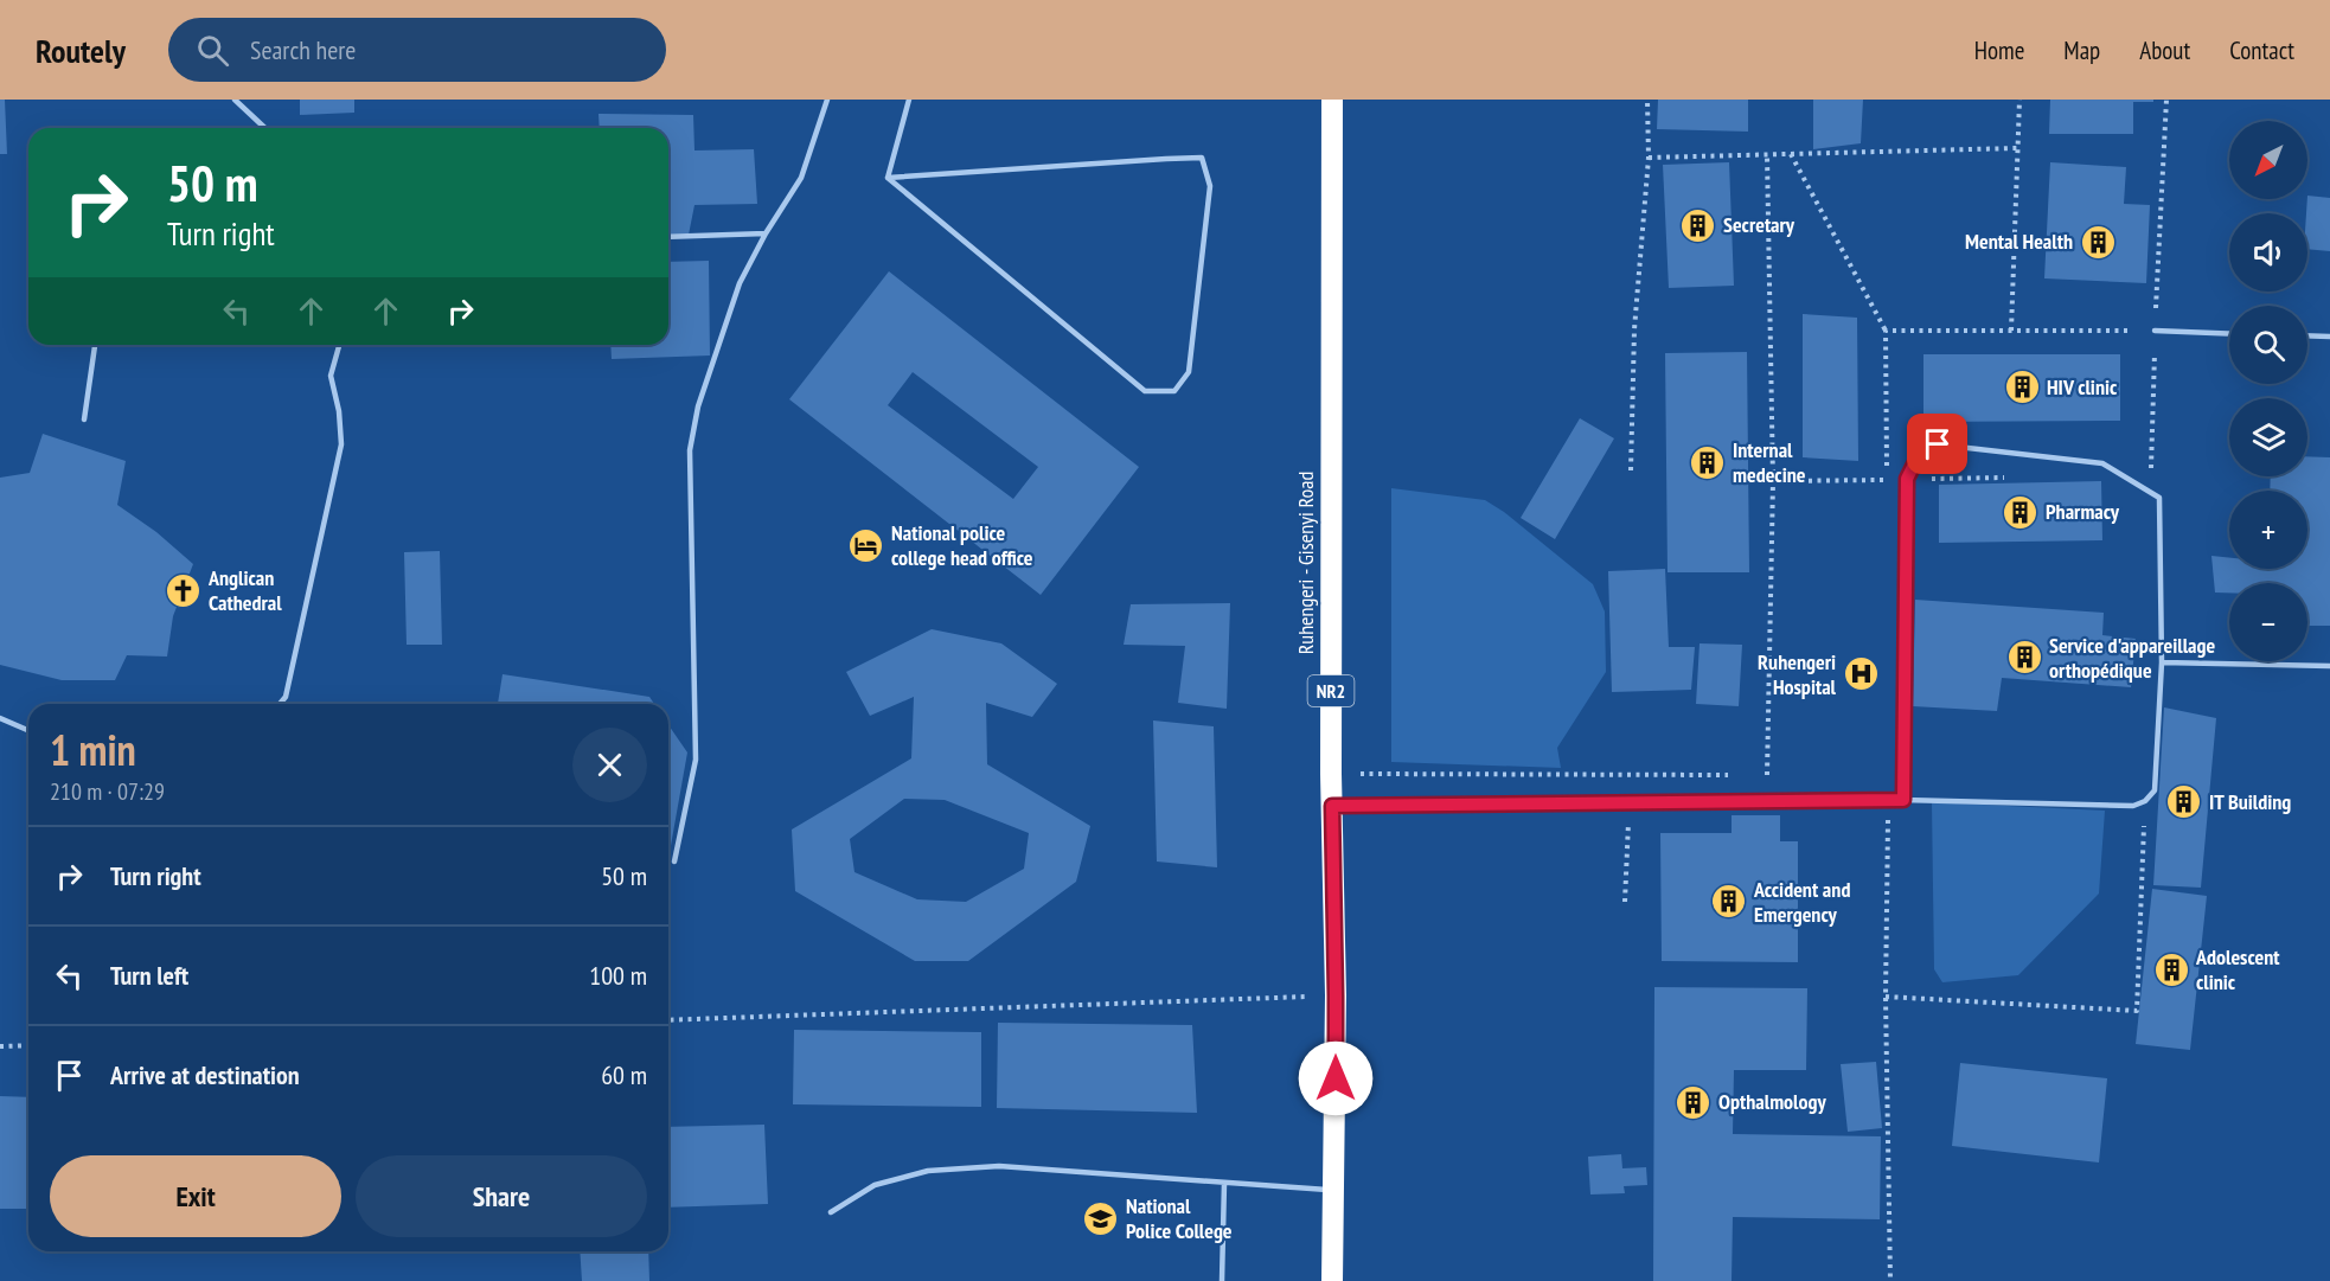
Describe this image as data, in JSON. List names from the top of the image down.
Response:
{
  "streets": {
    "highway": ["Ruhengeri - Gisenyi Road", "NR2"]
  },
  "places": {
    "building": [
      "Secretary",
      "Mental Health",
      "HIV clinic",
      "Internal medecine",
      "Pharmacy",
      "Service d'appareillage orthopédique",
      "IT Building",
      "Accident and Emergency",
      "Adolescent clinic",
      "Opthalmology"
    ],
    "hotel": ["National police college head office"],
    "church": ["Anglican Cathedral"],
    "hospital": ["Ruhengeri Hospital"],
    "school or university": ["National Police College"]
  },
  "north": "bottom left",
  "page": {
    "header": "Routely",
    "search": "Search here",
    "nav": [
      "Home",
      "Map",
      "About",
      "Contact"
    ],
    "map_buttons": ["+", "−"],
    "turn": ["50 m", "Turn right"],
    "heading": ["1 min", "210 m · 07:29"],
    "list": [
      {
        "name": "Turn right",
        "value": "50 m"
      },
      {
        "name": "Turn left",
        "value": "100 m"
      },
      {
        "name": "Arrive at destination",
        "value": "60 m"
      }
    ],
    "buttons": ["Exit", "Share"]
  }
}
